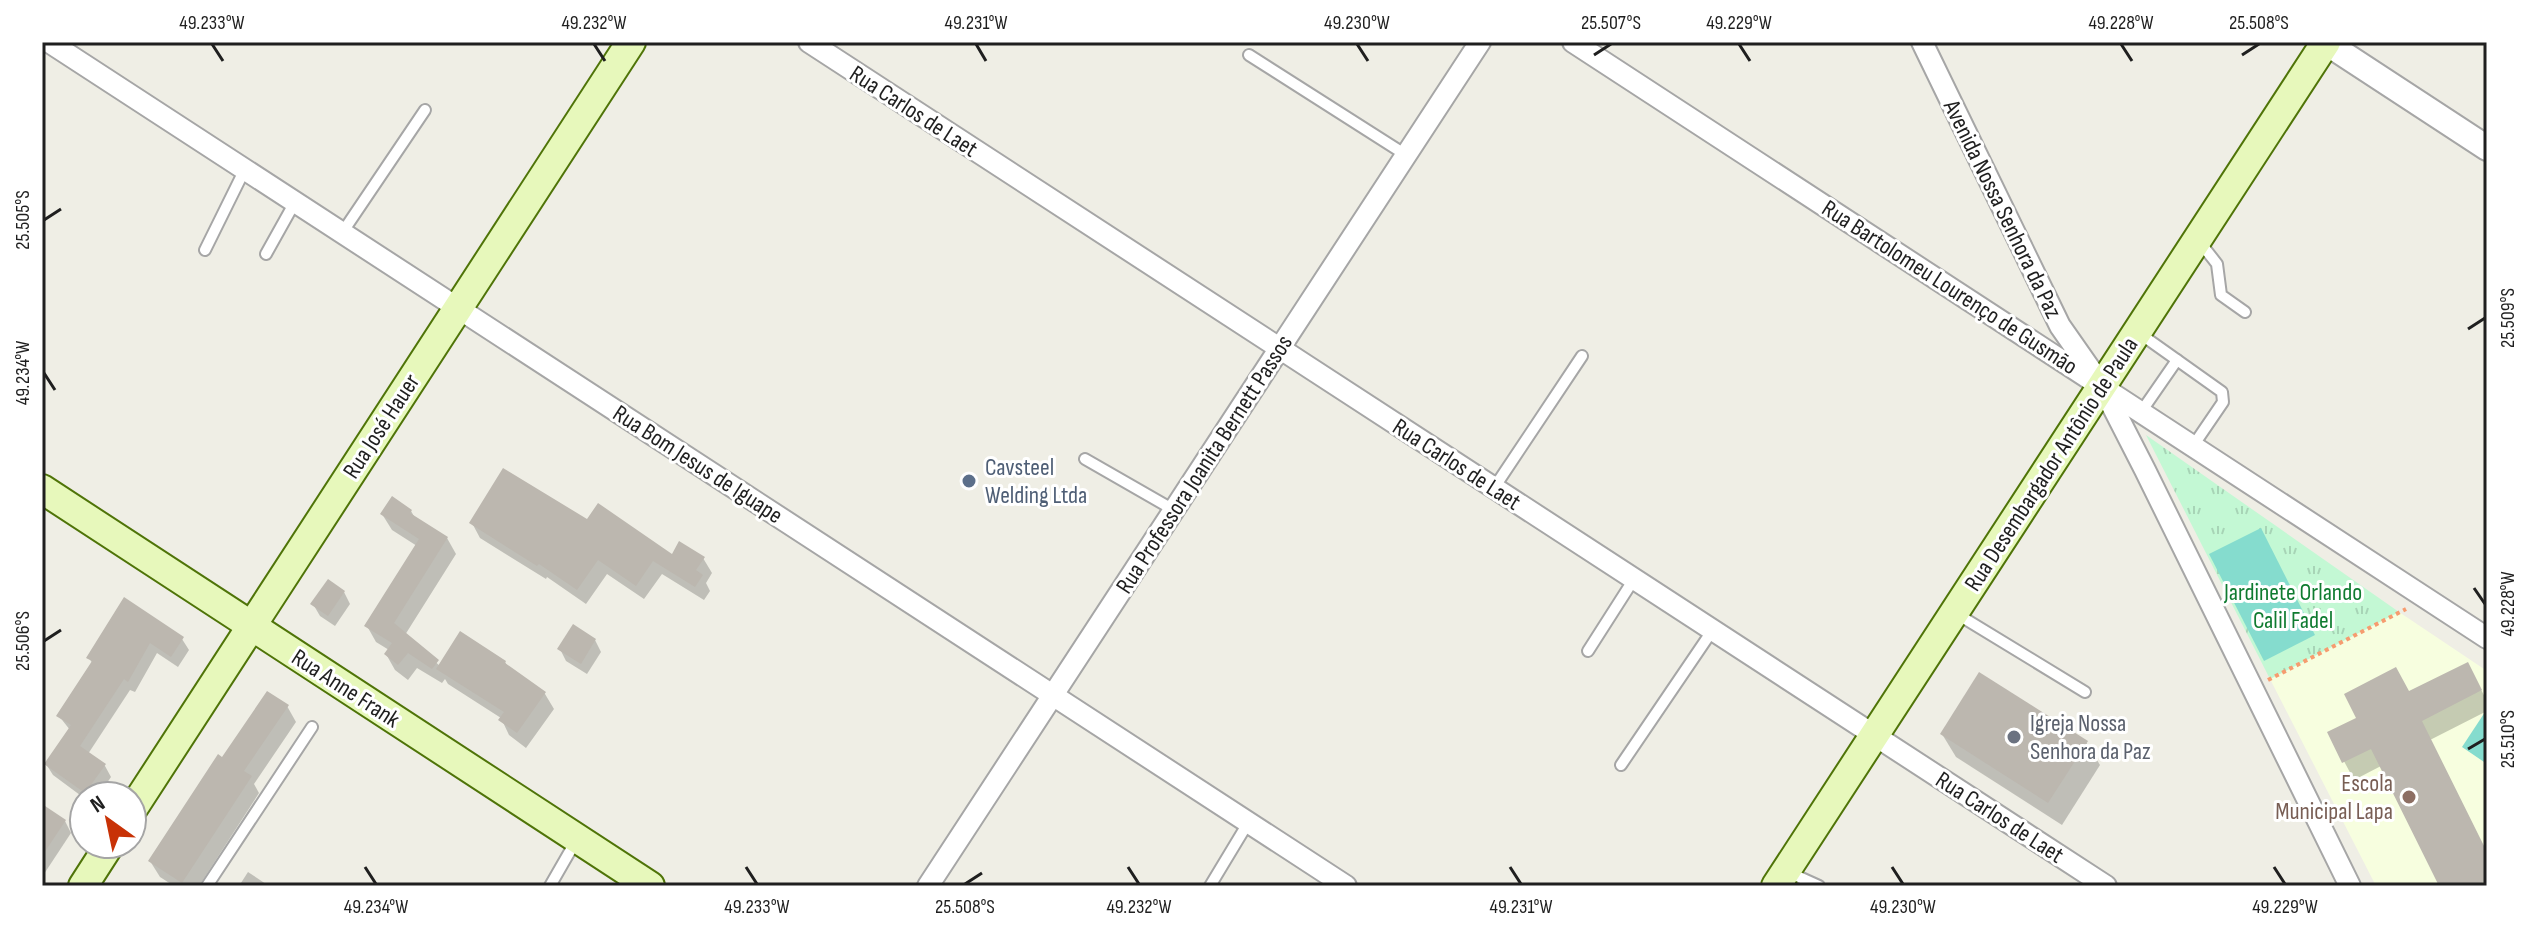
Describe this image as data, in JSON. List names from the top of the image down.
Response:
{
  "streets": {
    "main road": ["Rua José Hauer", "Rua Desembargador Antônio de Paula", "Rua Anne Frank"],
    "street": [
      "Rua Carlos de Laet",
      "Avenida Nossa Senhora da Paz",
      "Rua Bartolomeu Lourenço de Gusmão",
      "Rua Bom Jesus de Iguape",
      "Rua Professora Joanita Bernett Passos"
    ]
  },
  "crossings": [
    ["Rua Carlos de Laet", "Rua Professora Joanita Bernett Passos"],
    ["Rua Carlos de Laet", "Rua Desembargador Antônio de Paula"],
    ["Avenida Nossa Senhora da Paz", "Rua Bartolomeu Lourenço de Gusmão"],
    ["Avenida Nossa Senhora da Paz", "Rua Desembargador Antônio de Paula"],
    ["Rua Bartolomeu Lourenço de Gusmão", "Rua Desembargador Antônio de Paula"],
    ["Rua José Hauer", "Rua Bom Jesus de Iguape"],
    ["Rua José Hauer", "Rua Anne Frank"],
    ["Rua Bom Jesus de Iguape", "Rua Professora Joanita Bernett Passos"]
  ],
  "parks": ["Jardinete Orlando Calil Fadel"],
  "places": ["Cavsteel Welding Ltda", "Igreja Nossa Senhora da Paz", "Escola Municipal Lapa"],
  "north": "top left",
  "coordinates": [
    "49.233°W",
    "49.232°W",
    "49.231°W",
    "49.230°W",
    "25.507°S",
    "49.229°W",
    "49.228°W",
    "25.508°S",
    "25.505°S",
    "25.509°S",
    "49.234°W",
    "25.506°S",
    "25.510°S"
  ]
}
